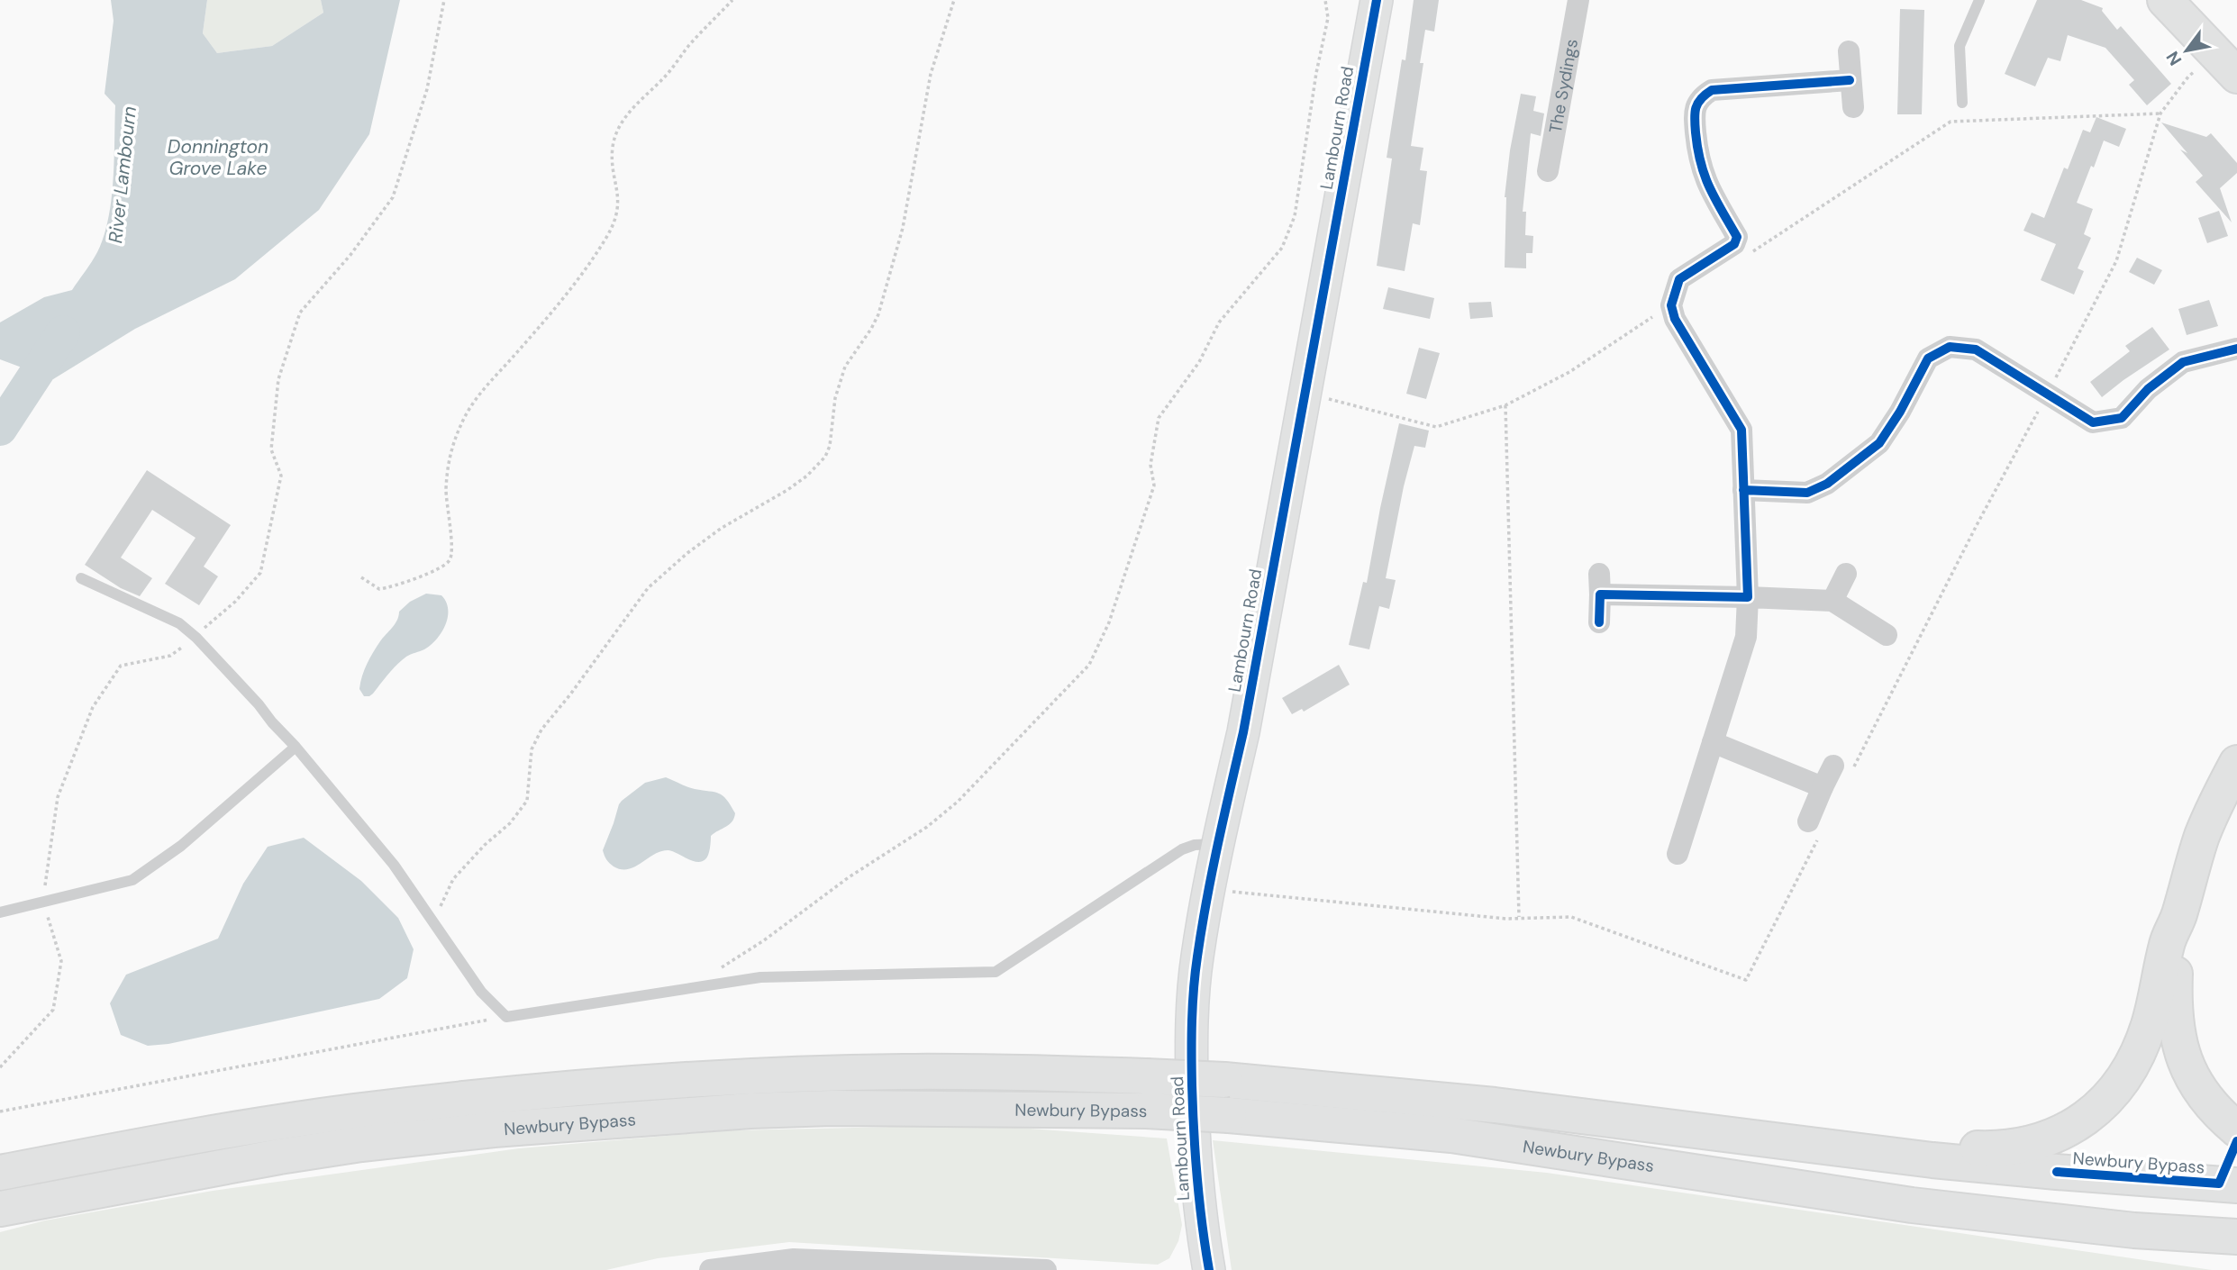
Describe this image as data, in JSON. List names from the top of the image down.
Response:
{
  "streets": {
    "main road": ["Newbury Bypass"],
    "street": ["The Sydings", "Lambourn Road"]
  },
  "water": ["Donnington Grove Lake", "River Lambourn"],
  "north": "bottom left"
}
